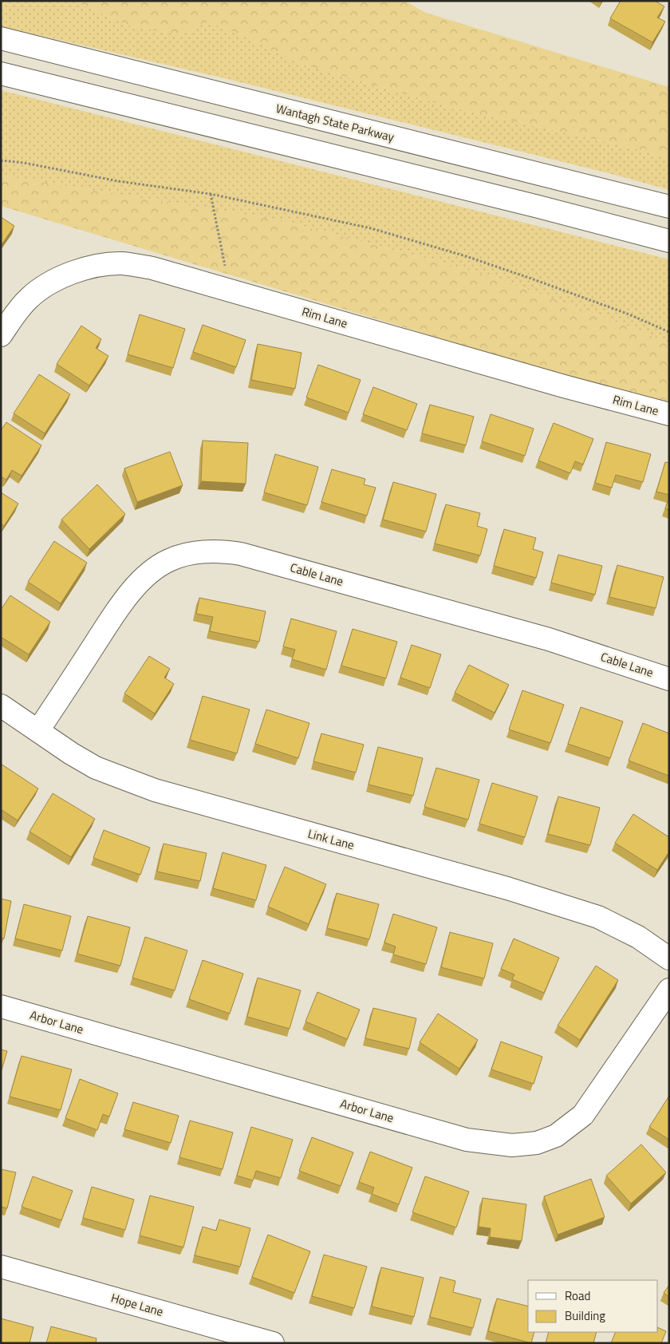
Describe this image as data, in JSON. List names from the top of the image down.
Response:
{
  "streets": {
    "main road": [
      "Wantagh State Parkway",
      "Rim Lane",
      "Cable Lane",
      "Link Lane",
      "Arbor Lane",
      "Hope Lane"
    ]
  },
  "crossings": [
    ["Cable Lane", "Link Lane"]
  ],
  "legend": ["Road", "Building"]
}
